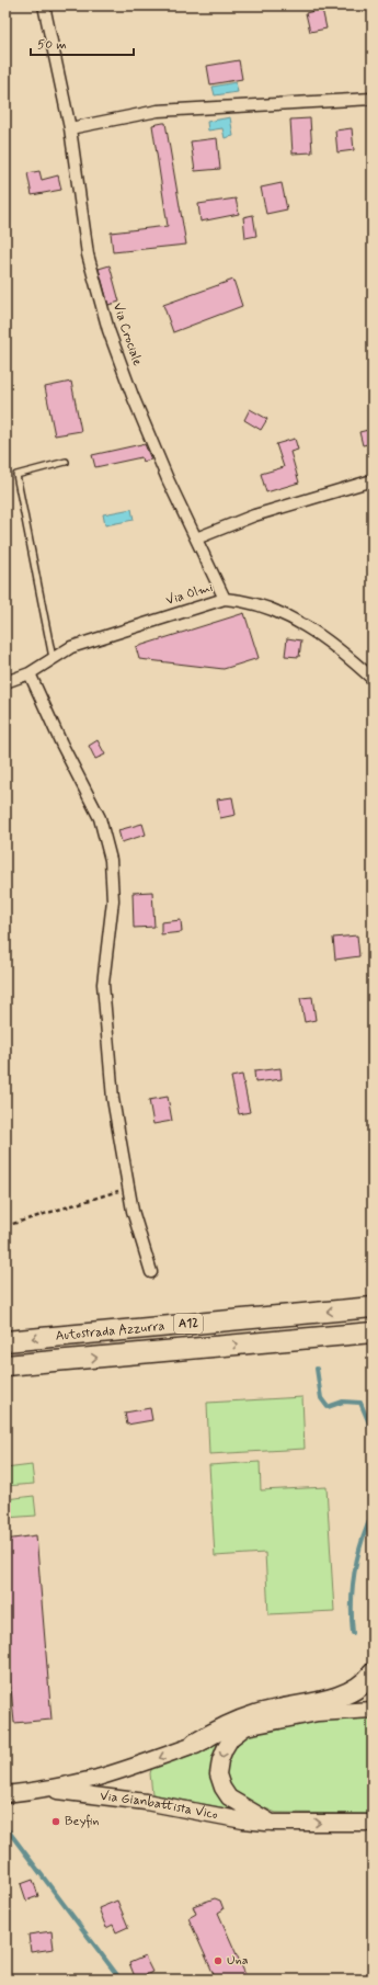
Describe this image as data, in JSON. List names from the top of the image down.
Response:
{
  "streets": {
    "highway": ["A12", "Autostrada Azzurra"],
    "main road": ["Via Gianbattista Vico"],
    "street": ["Via Crociale", "Via Olmi"]
  },
  "crossings": [
    ["Via Crociale", "Via Olmi"]
  ],
  "places": ["Beyfin", "Una"],
  "scale_bar": "50 m"
}
